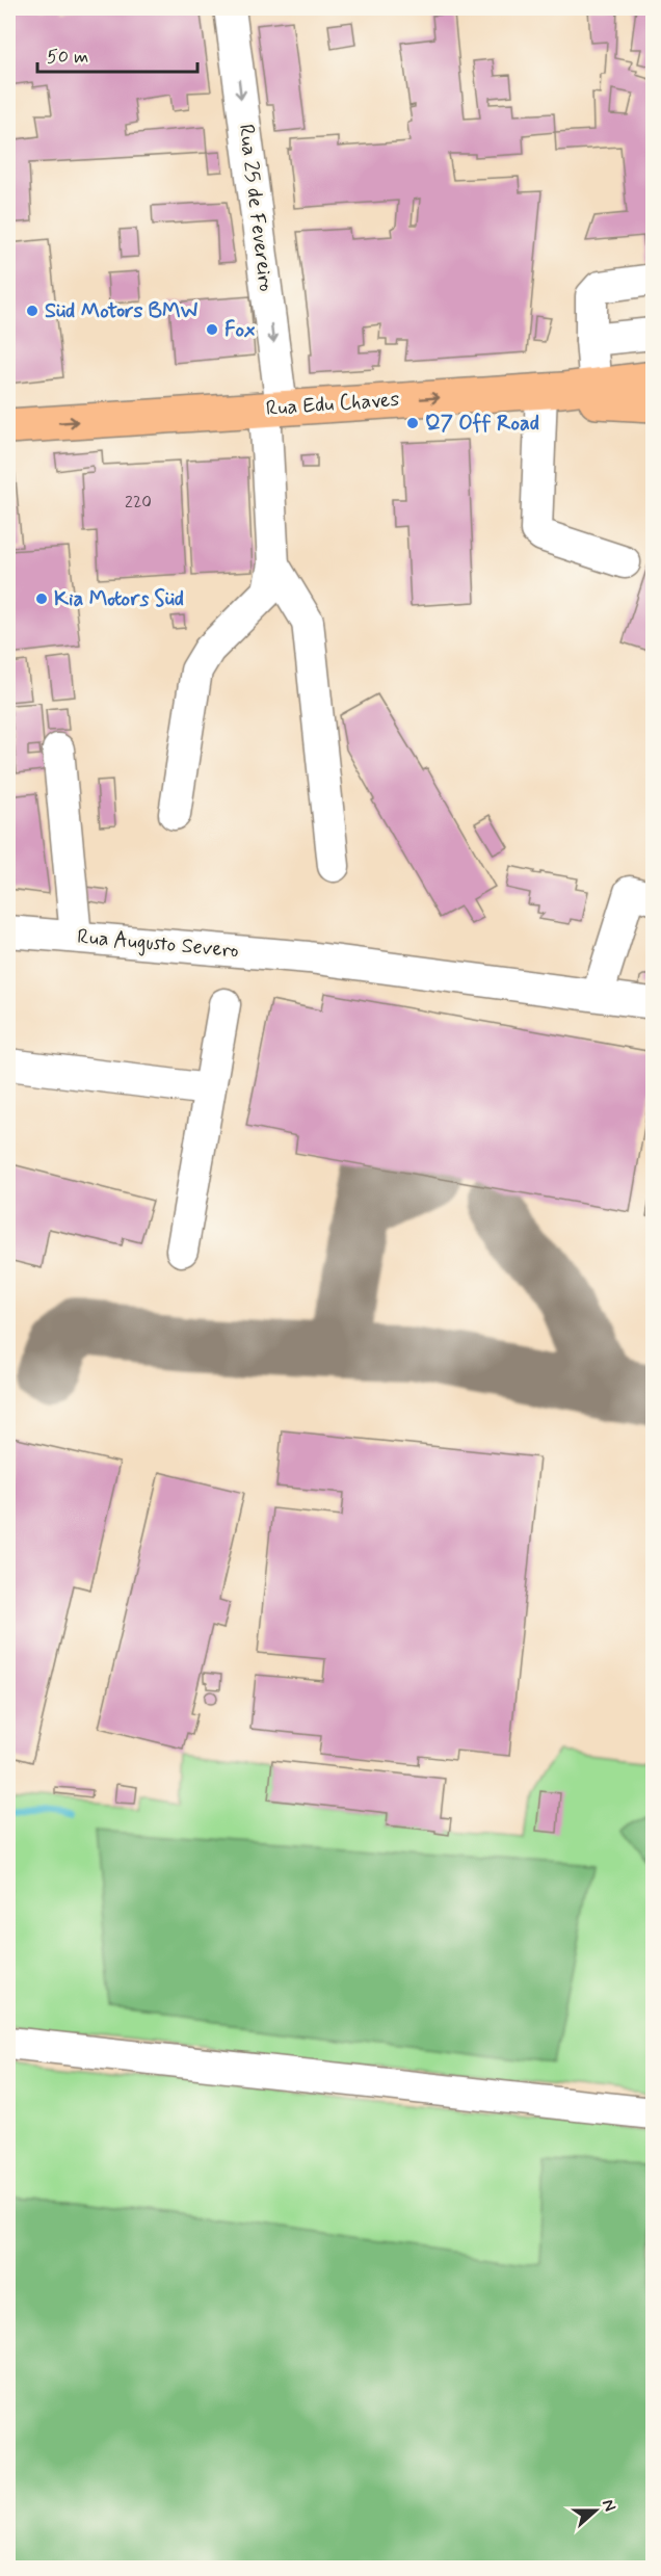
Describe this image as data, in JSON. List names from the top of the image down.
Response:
{
  "streets": {
    "main road": ["Rua Edu Chaves"],
    "street": ["Rua 25 de Fevereiro", "Rua Augusto Severo"]
  },
  "crossings": [
    ["Rua 25 de Fevereiro", "Rua Edu Chaves"]
  ],
  "one_way": ["Rua 25 de Fevereiro", "Rua Edu Chaves"],
  "places": [
    "Süd Motors BMW",
    "Fox",
    "Q7 Off Road",
    "Kia Motors Süd"
  ],
  "house_numbers": ["220"],
  "scale_bar": "50 m",
  "north": "right"
}
